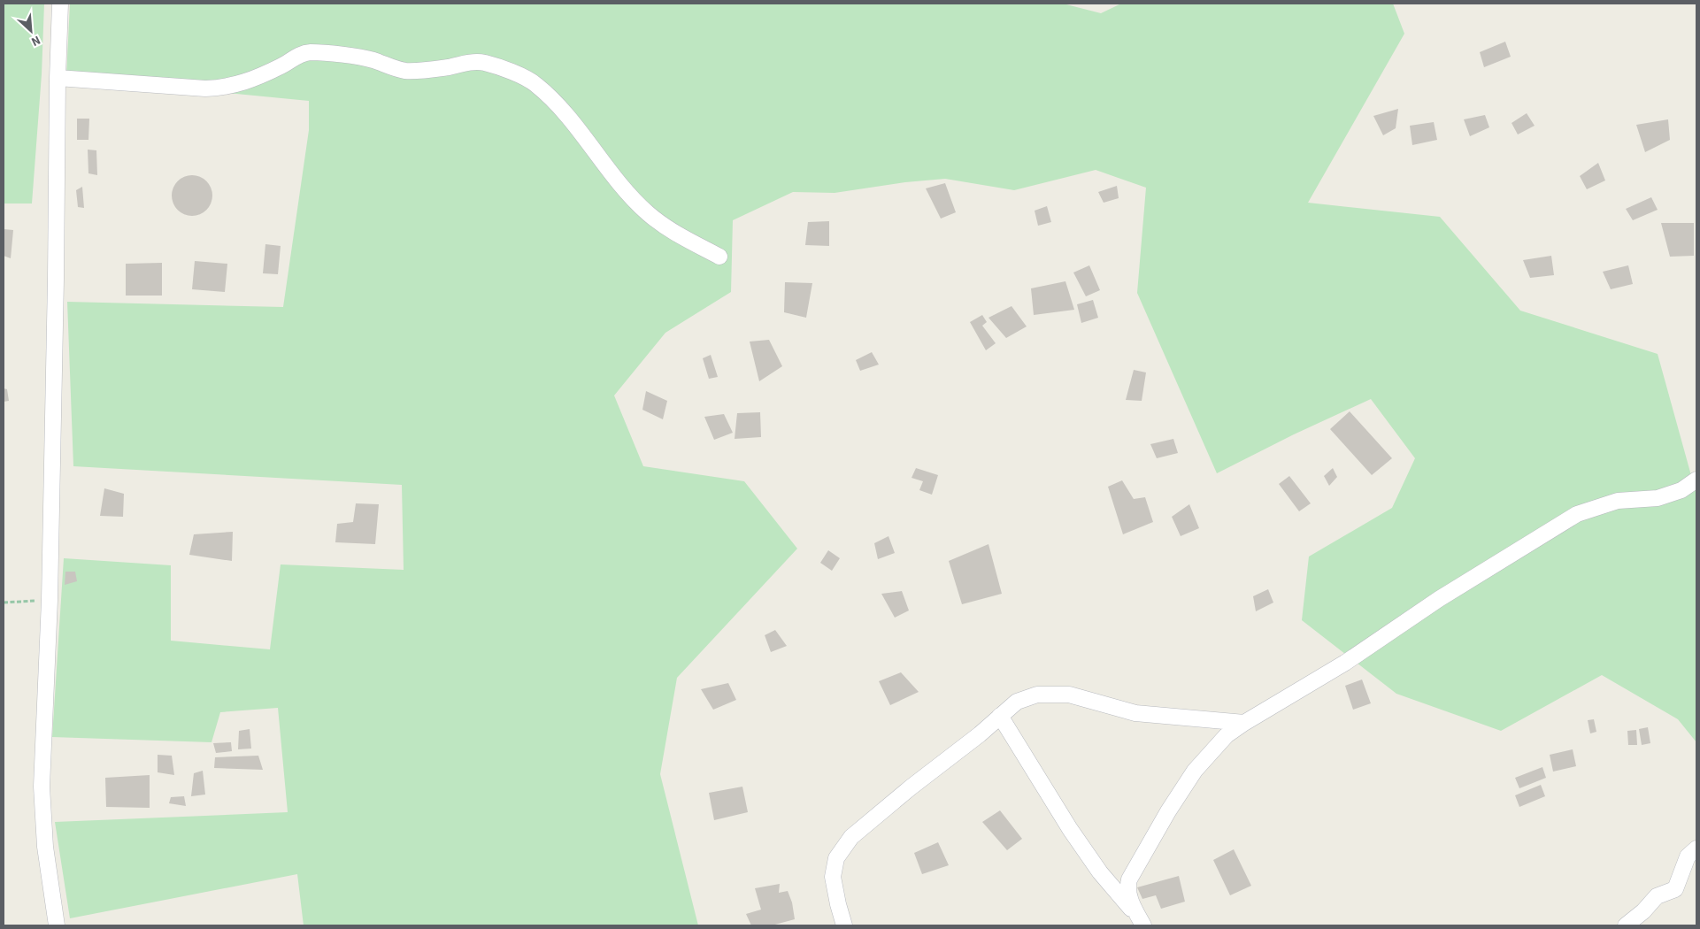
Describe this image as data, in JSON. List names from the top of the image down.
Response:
{
  "north": "bottom right"
}
